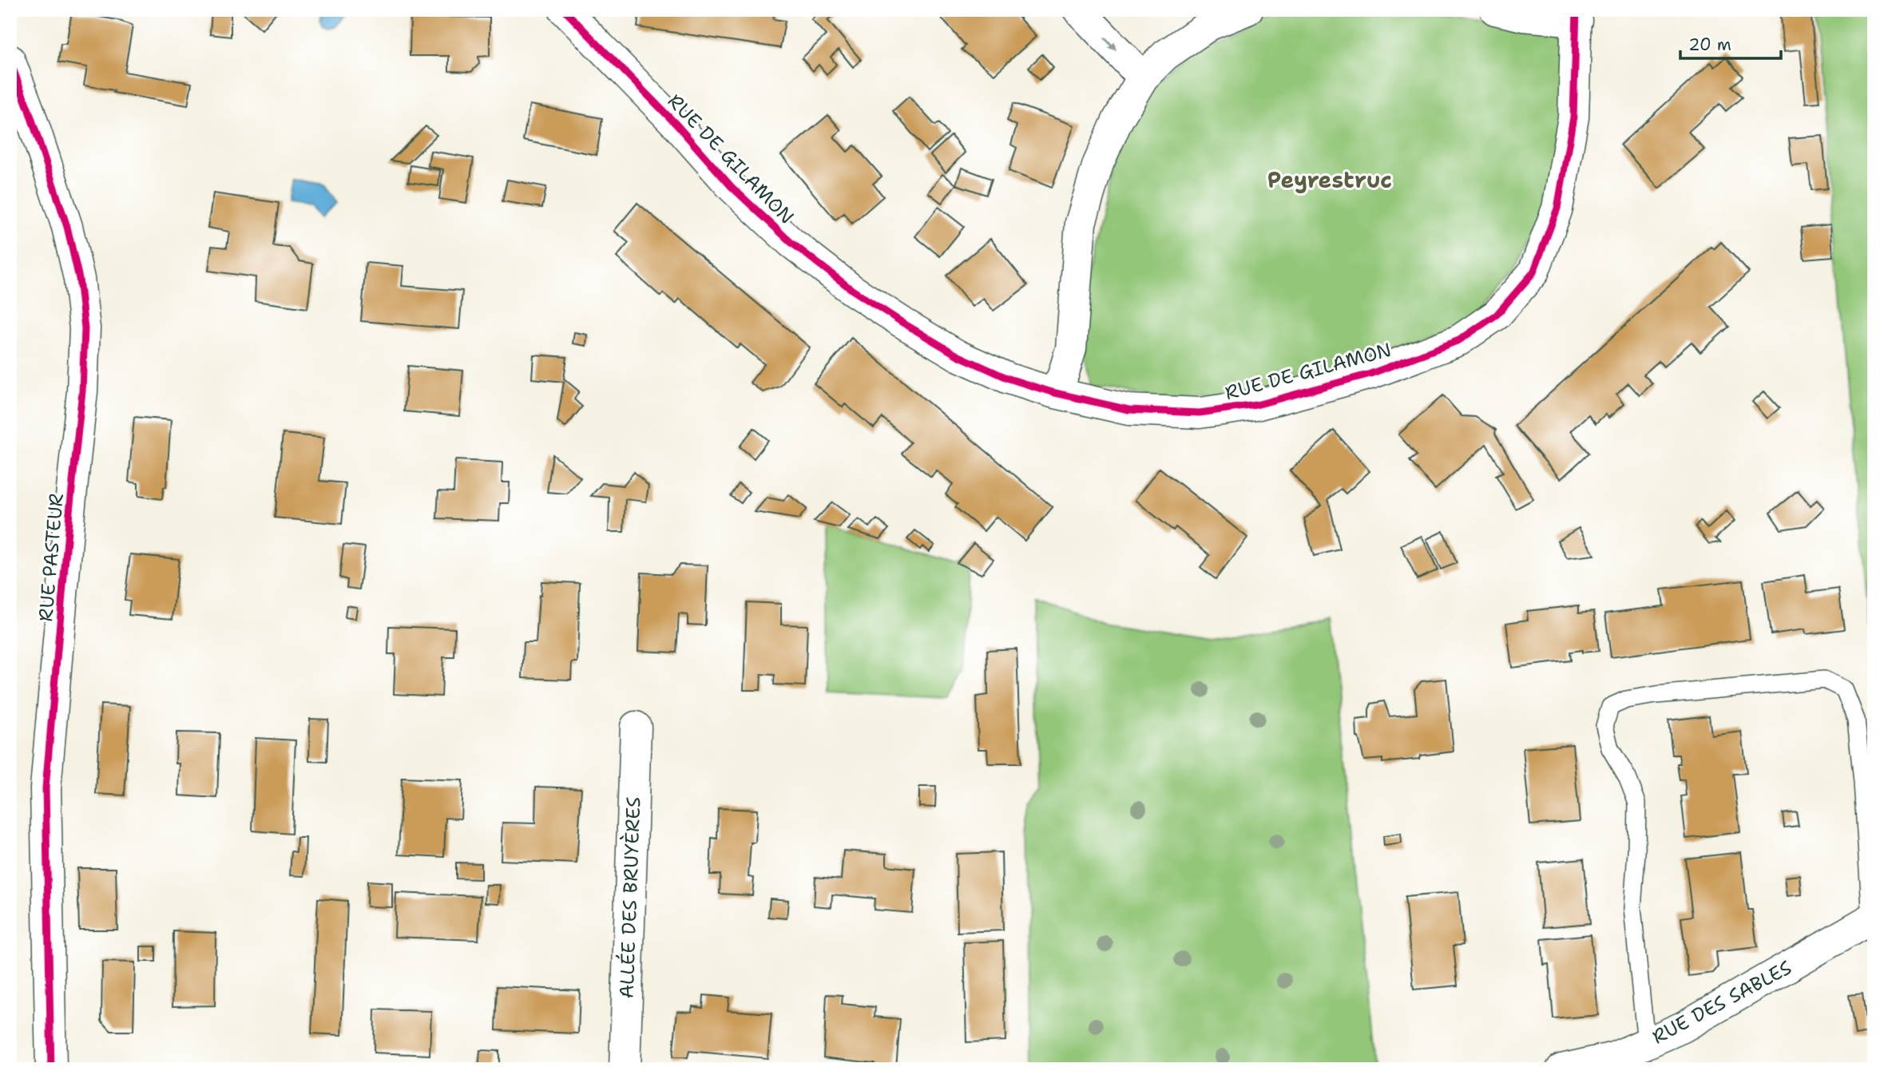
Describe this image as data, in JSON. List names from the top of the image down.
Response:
{
  "streets": {
    "street": [
      "RUE DE GILAMON",
      "RUE PASTEUR",
      "ALLÉE DES BRUYÈRES",
      "RUE DES SABLES"
    ]
  },
  "districts": ["Peyrestruc"],
  "scale_bar": "20 m"
}
